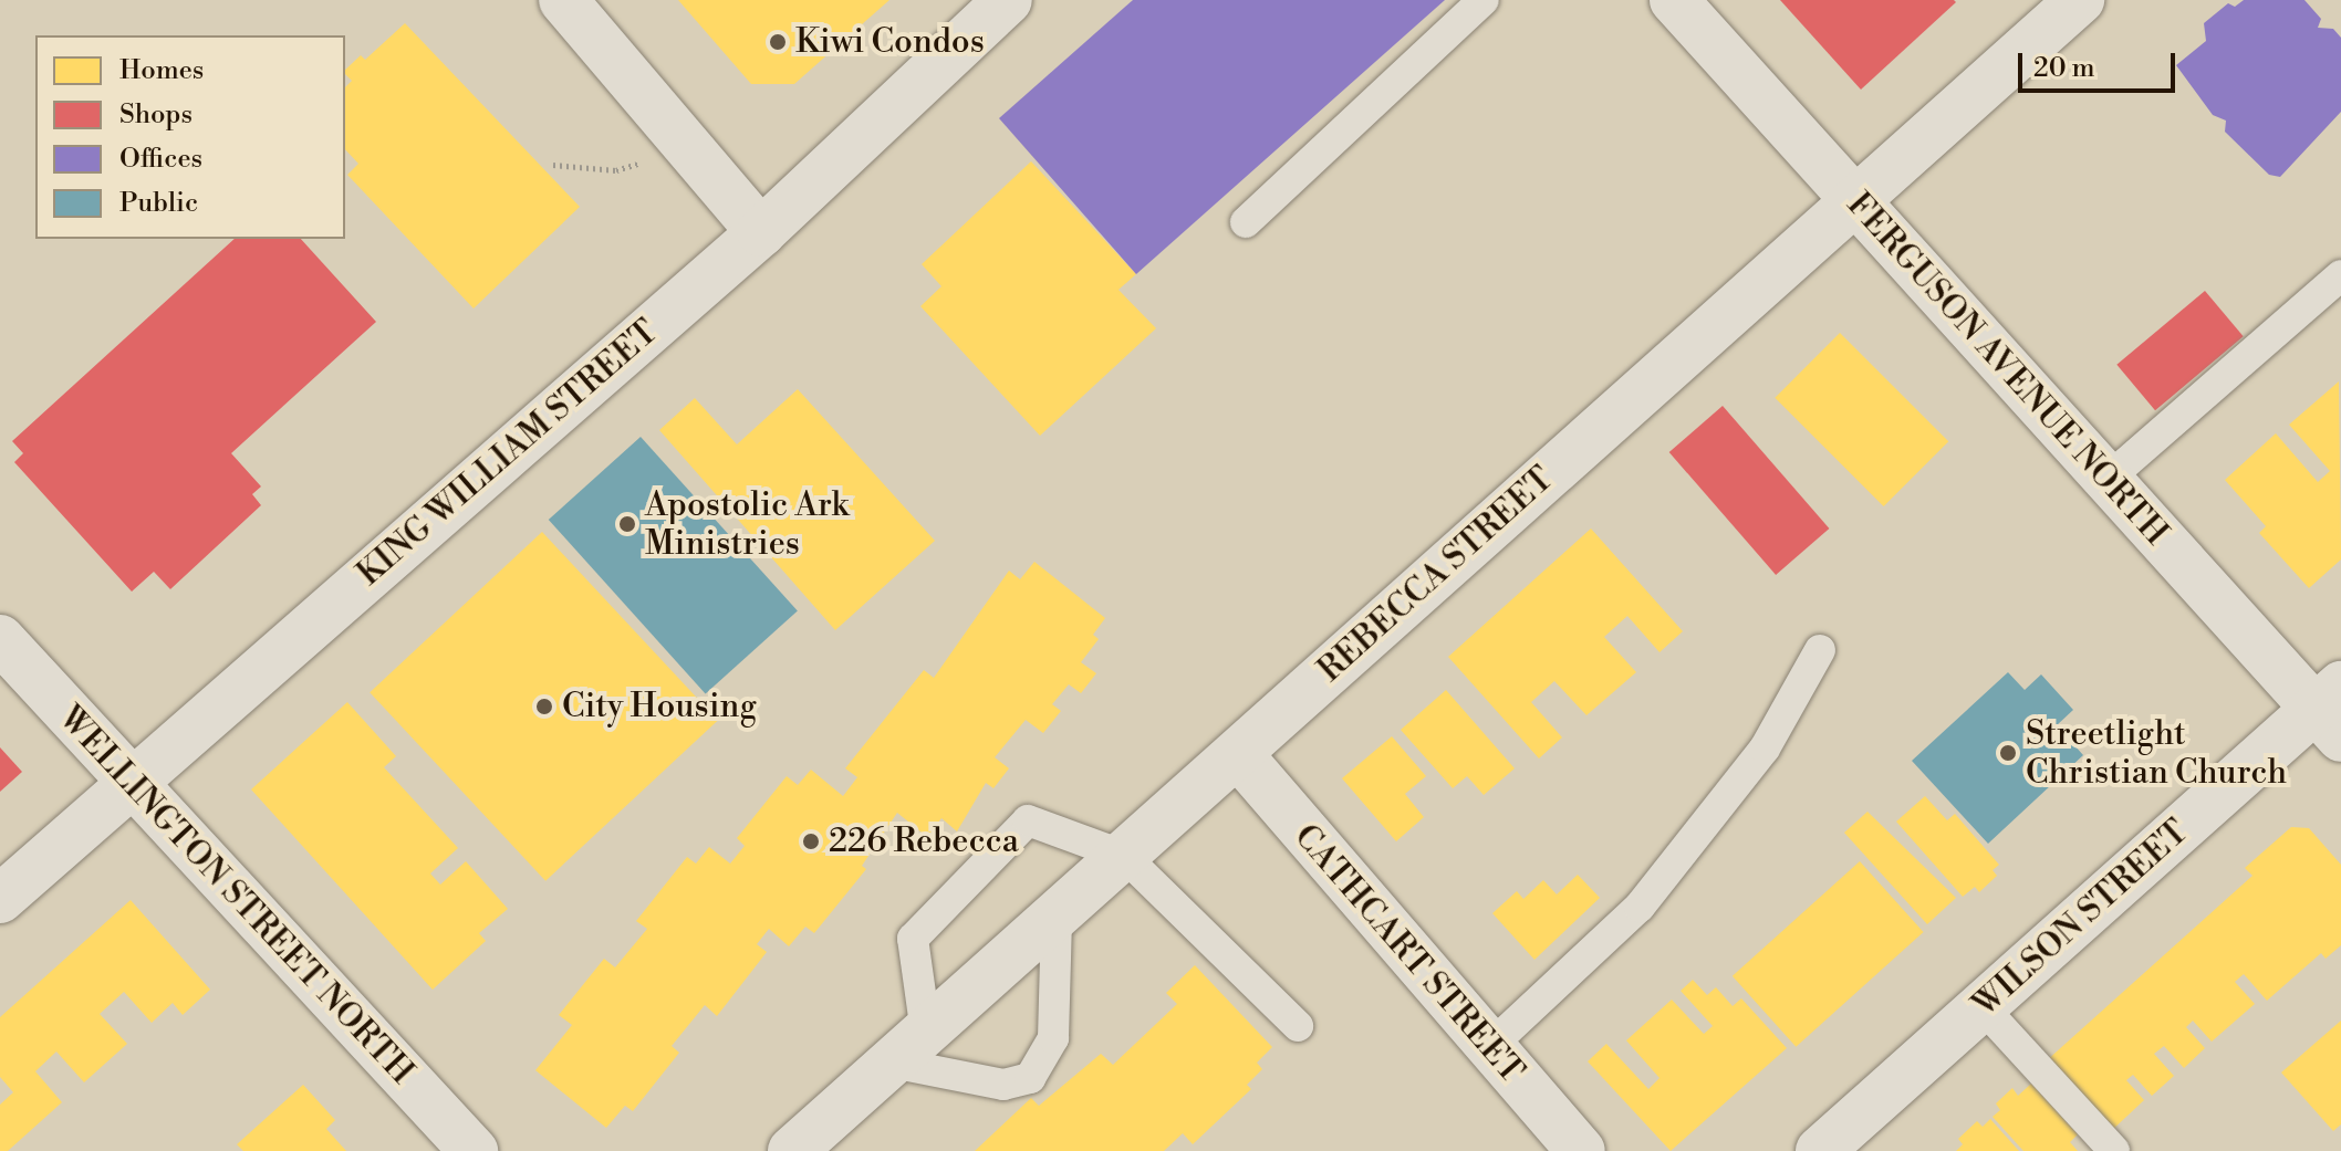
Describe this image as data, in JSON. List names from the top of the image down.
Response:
{
  "streets": {
    "street": [
      "FERGUSON AVENUE NORTH",
      "KING WILLIAM STREET",
      "REBECCA STREET",
      "WELLINGTON STREET NORTH",
      "WILSON STREET",
      "CATHCART STREET"
    ]
  },
  "crossings": [
    ["FERGUSON AVENUE NORTH", "REBECCA STREET"],
    ["FERGUSON AVENUE NORTH", "WILSON STREET"],
    ["KING WILLIAM STREET", "WELLINGTON STREET NORTH"],
    ["REBECCA STREET", "CATHCART STREET"]
  ],
  "places": [
    "Kiwi Condos",
    "Apostolic Ark Ministries",
    "City Housing",
    "Streetlight Christian Church",
    "226 Rebecca"
  ],
  "legend": [
    "Homes",
    "Shops",
    "Offices",
    "Public"
  ],
  "scale_bar": "20 m"
}
